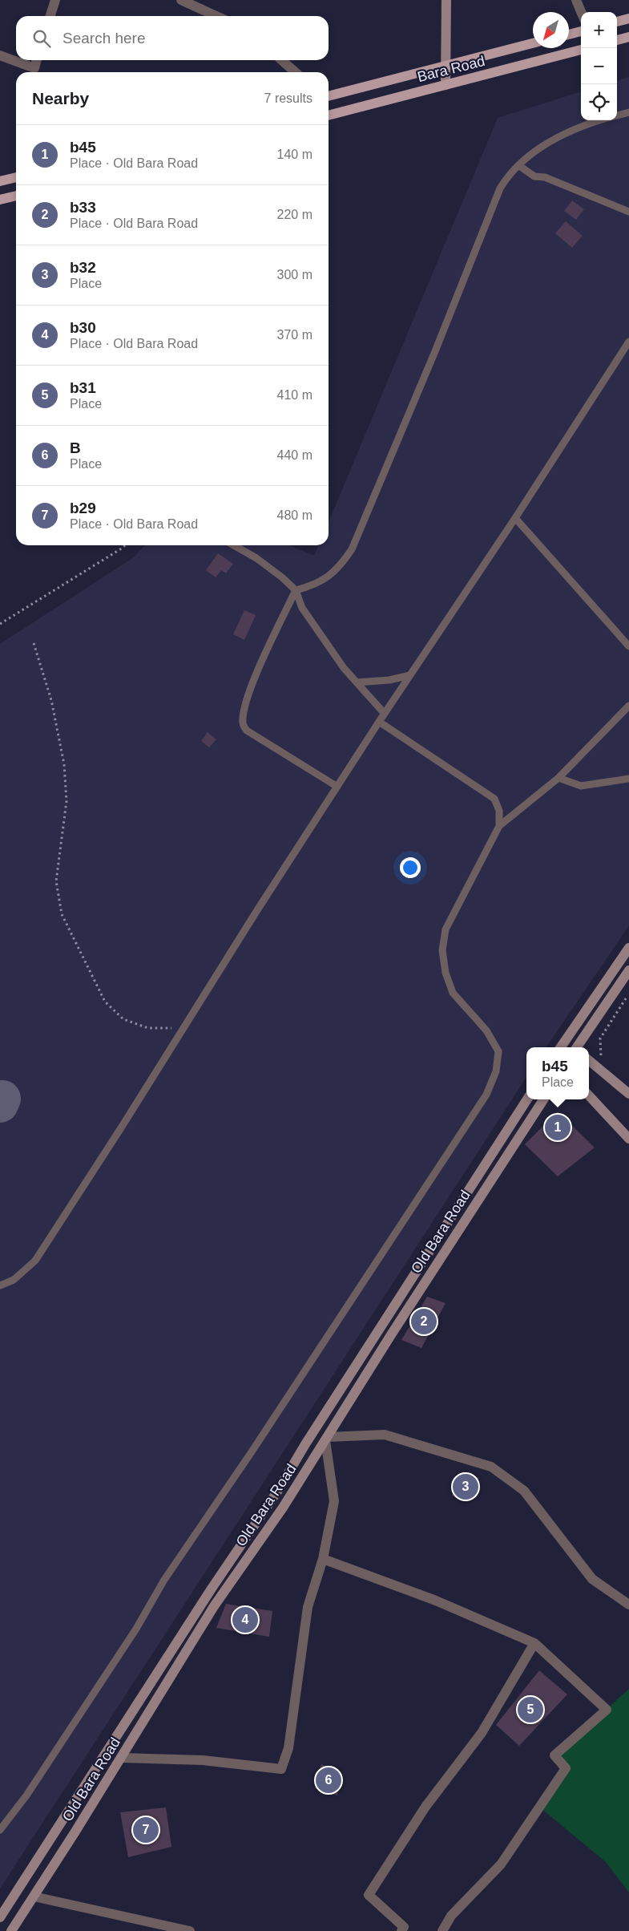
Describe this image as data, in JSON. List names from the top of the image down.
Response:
{
  "streets": {
    "main road": ["Bara Road", "Old Bara Road"]
  },
  "north": "bottom left",
  "page": {
    "map_buttons": ["+", "−"],
    "search": "Search here",
    "heading": ["Nearby", "7 results"],
    "list": [
      {
        "mark": "1",
        "name": "b45",
        "note": "Place · Old Bara Road",
        "value": "140 m"
      },
      {
        "mark": "2",
        "name": "b33",
        "note": "Place · Old Bara Road",
        "value": "220 m"
      },
      {
        "mark": "3",
        "name": "b32",
        "note": "Place",
        "value": "300 m"
      },
      {
        "mark": "4",
        "name": "b30",
        "note": "Place · Old Bara Road",
        "value": "370 m"
      },
      {
        "mark": "5",
        "name": "b31",
        "note": "Place",
        "value": "410 m"
      },
      {
        "mark": "6",
        "name": "B",
        "note": "Place",
        "value": "440 m"
      },
      {
        "mark": "7",
        "name": "b29",
        "note": "Place · Old Bara Road",
        "value": "480 m"
      }
    ],
    "popup": ["b45", "Place"],
    "pins": [
      "1",
      "2",
      "3",
      "4",
      "5",
      "6",
      "7"
    ]
  }
}
